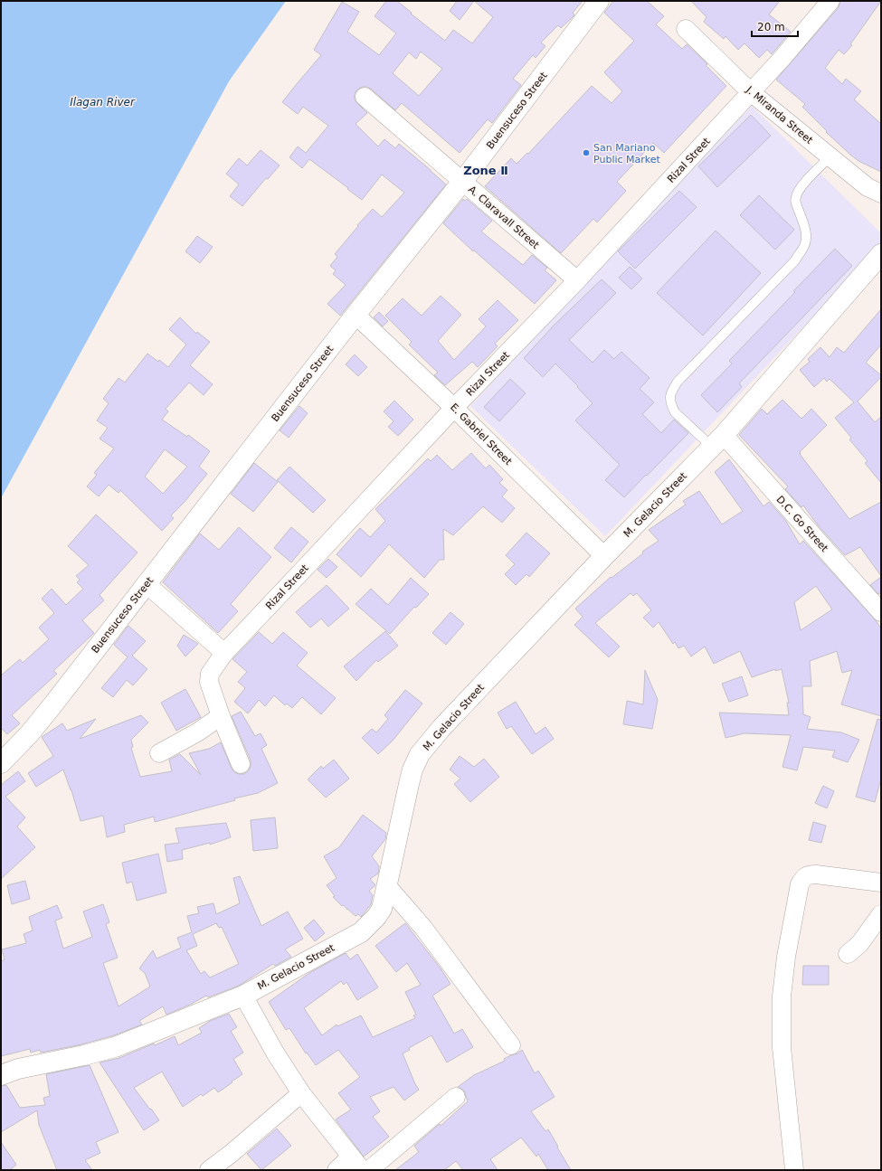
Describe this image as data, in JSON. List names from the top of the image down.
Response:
{
  "streets": {
    "street": [
      "Buensuceso Street",
      "J. Miranda Street",
      "Rizal Street",
      "A. Claravall Street",
      "E. Gabriel Street",
      "M. Gelacio Street",
      "D.C. Go Street"
    ]
  },
  "crossings": [
    ["Buensuceso Street", "A. Claravall Street"],
    ["Buensuceso Street", "E. Gabriel Street"],
    ["J. Miranda Street", "Rizal Street"],
    ["Rizal Street", "A. Claravall Street"],
    ["Rizal Street", "E. Gabriel Street"],
    ["E. Gabriel Street", "M. Gelacio Street"],
    ["M. Gelacio Street", "D.C. Go Street"]
  ],
  "districts": ["Zone Ⅱ"],
  "water": ["Ilagan River"],
  "places": ["San Mariano Public Market"],
  "scale_bar": "20 m"
}
